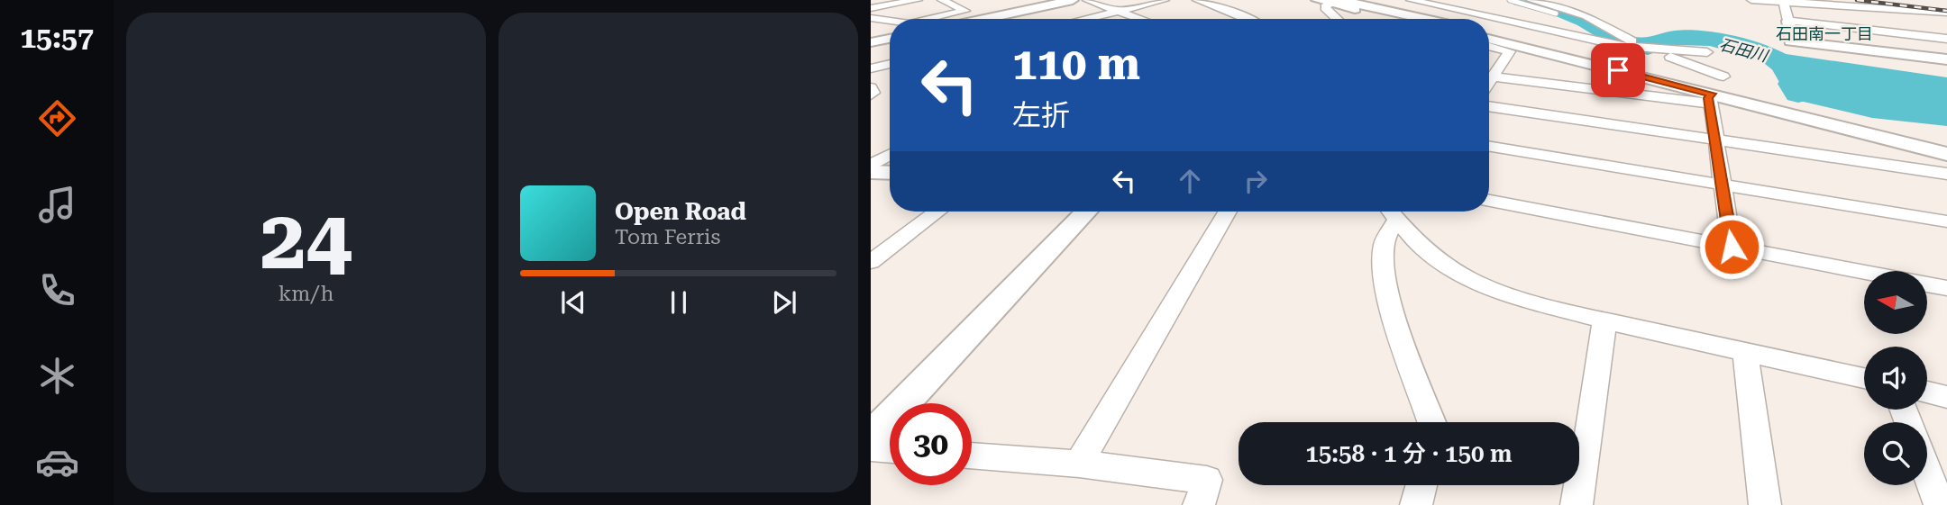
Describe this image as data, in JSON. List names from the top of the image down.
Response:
{
  "districts": ["石田南一丁目"],
  "water": ["石田川"],
  "north": "left",
  "page": {
    "tabs": "15:57",
    "tile": ["24", "km/h"],
    "turn": ["110 m", "左折"],
    "song": ["Open Road", "Tom Ferris"],
    "limit": "30",
    "trip": "15:58 · 1 分 · 150 m"
  }
}
